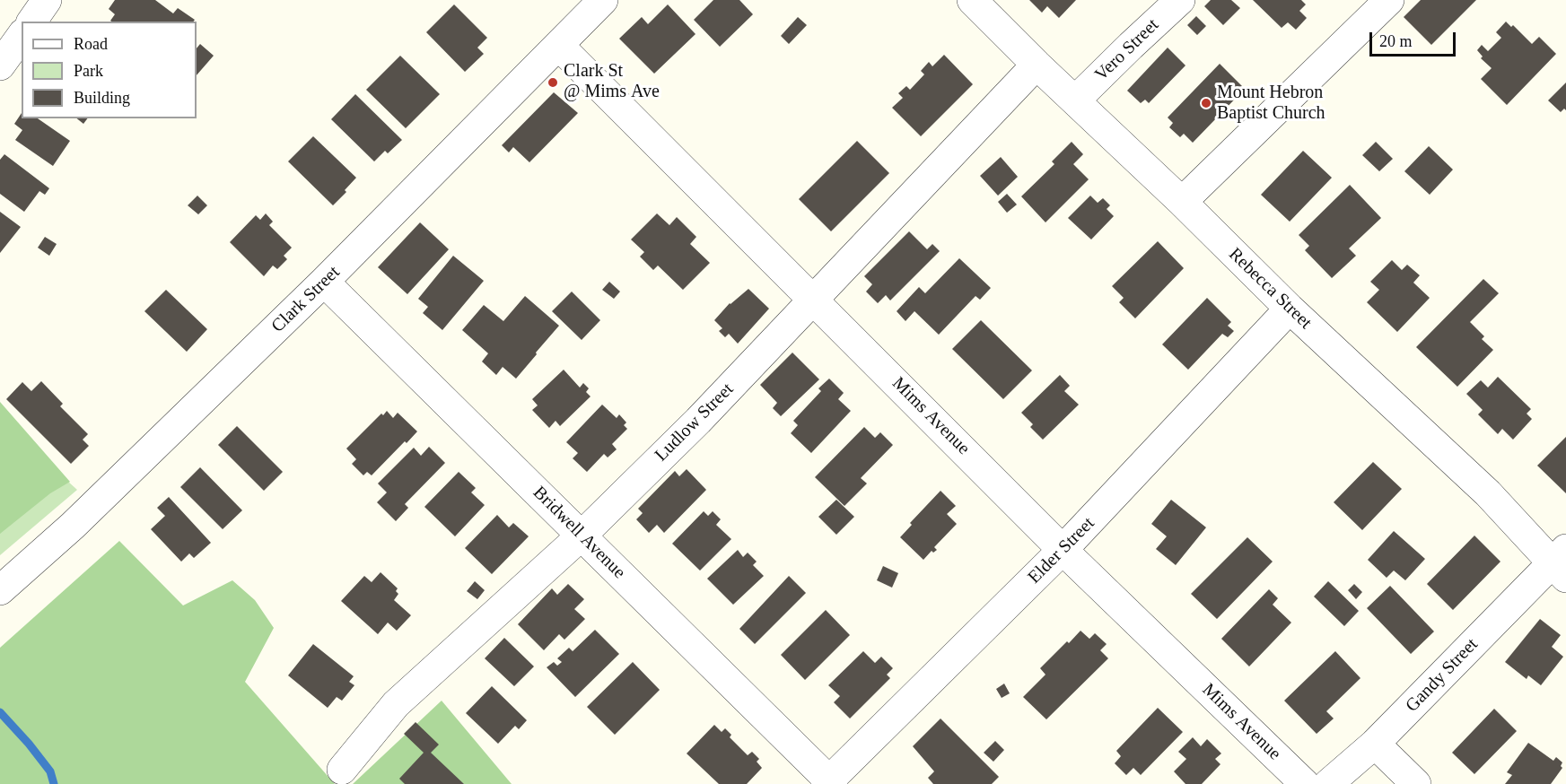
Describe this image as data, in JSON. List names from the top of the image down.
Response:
{
  "streets": {
    "street": [
      "Vero Street",
      "Rebecca Street",
      "Clark Street",
      "Mims Avenue",
      "Ludlow Street",
      "Bridwell Avenue",
      "Elder Street",
      "Gandy Street"
    ]
  },
  "crossings": [
    ["Vero Street", "Rebecca Street"],
    ["Rebecca Street", "Ludlow Street"],
    ["Rebecca Street", "Elder Street"],
    ["Rebecca Street", "Gandy Street"],
    ["Clark Street", "Mims Avenue"],
    ["Clark Street", "Bridwell Avenue"],
    ["Mims Avenue", "Ludlow Street"],
    ["Mims Avenue", "Elder Street"],
    ["Ludlow Street", "Bridwell Avenue"],
    ["Bridwell Avenue", "Elder Street"]
  ],
  "places": ["Clark St @ Mims Ave", "Mount Hebron Baptist Church"],
  "legend": ["Road", "Park", "Building"],
  "scale_bar": "20 m"
}
